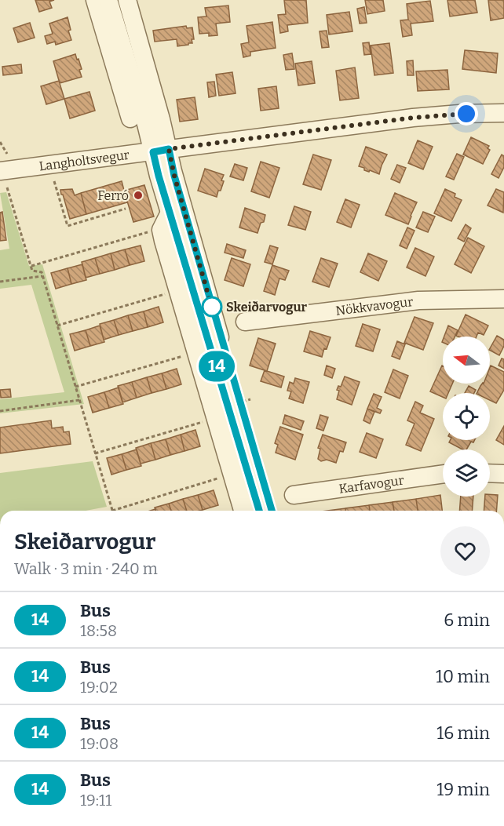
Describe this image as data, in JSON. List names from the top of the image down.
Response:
{
  "streets": {
    "street": ["Langholtsvegur", "Nökkvavogur", "Karfavogur"]
  },
  "places": ["Ferró", "Skeiðarvogur"],
  "lines": ["bus line 14"],
  "north": "left",
  "page": {
    "on_map": "14",
    "heading": ["Skeiðarvogur", "Walk · 3 min · 240 m"],
    "list": [
      {
        "mark": "14",
        "name": "Bus",
        "note": "18:58",
        "value": "6 min"
      },
      {
        "mark": "14",
        "name": "Bus",
        "note": "19:02",
        "value": "10 min"
      },
      {
        "mark": "14",
        "name": "Bus",
        "note": "19:08",
        "value": "16 min"
      },
      {
        "mark": "14",
        "name": "Bus",
        "note": "19:11",
        "value": "19 min"
      }
    ]
  }
}
